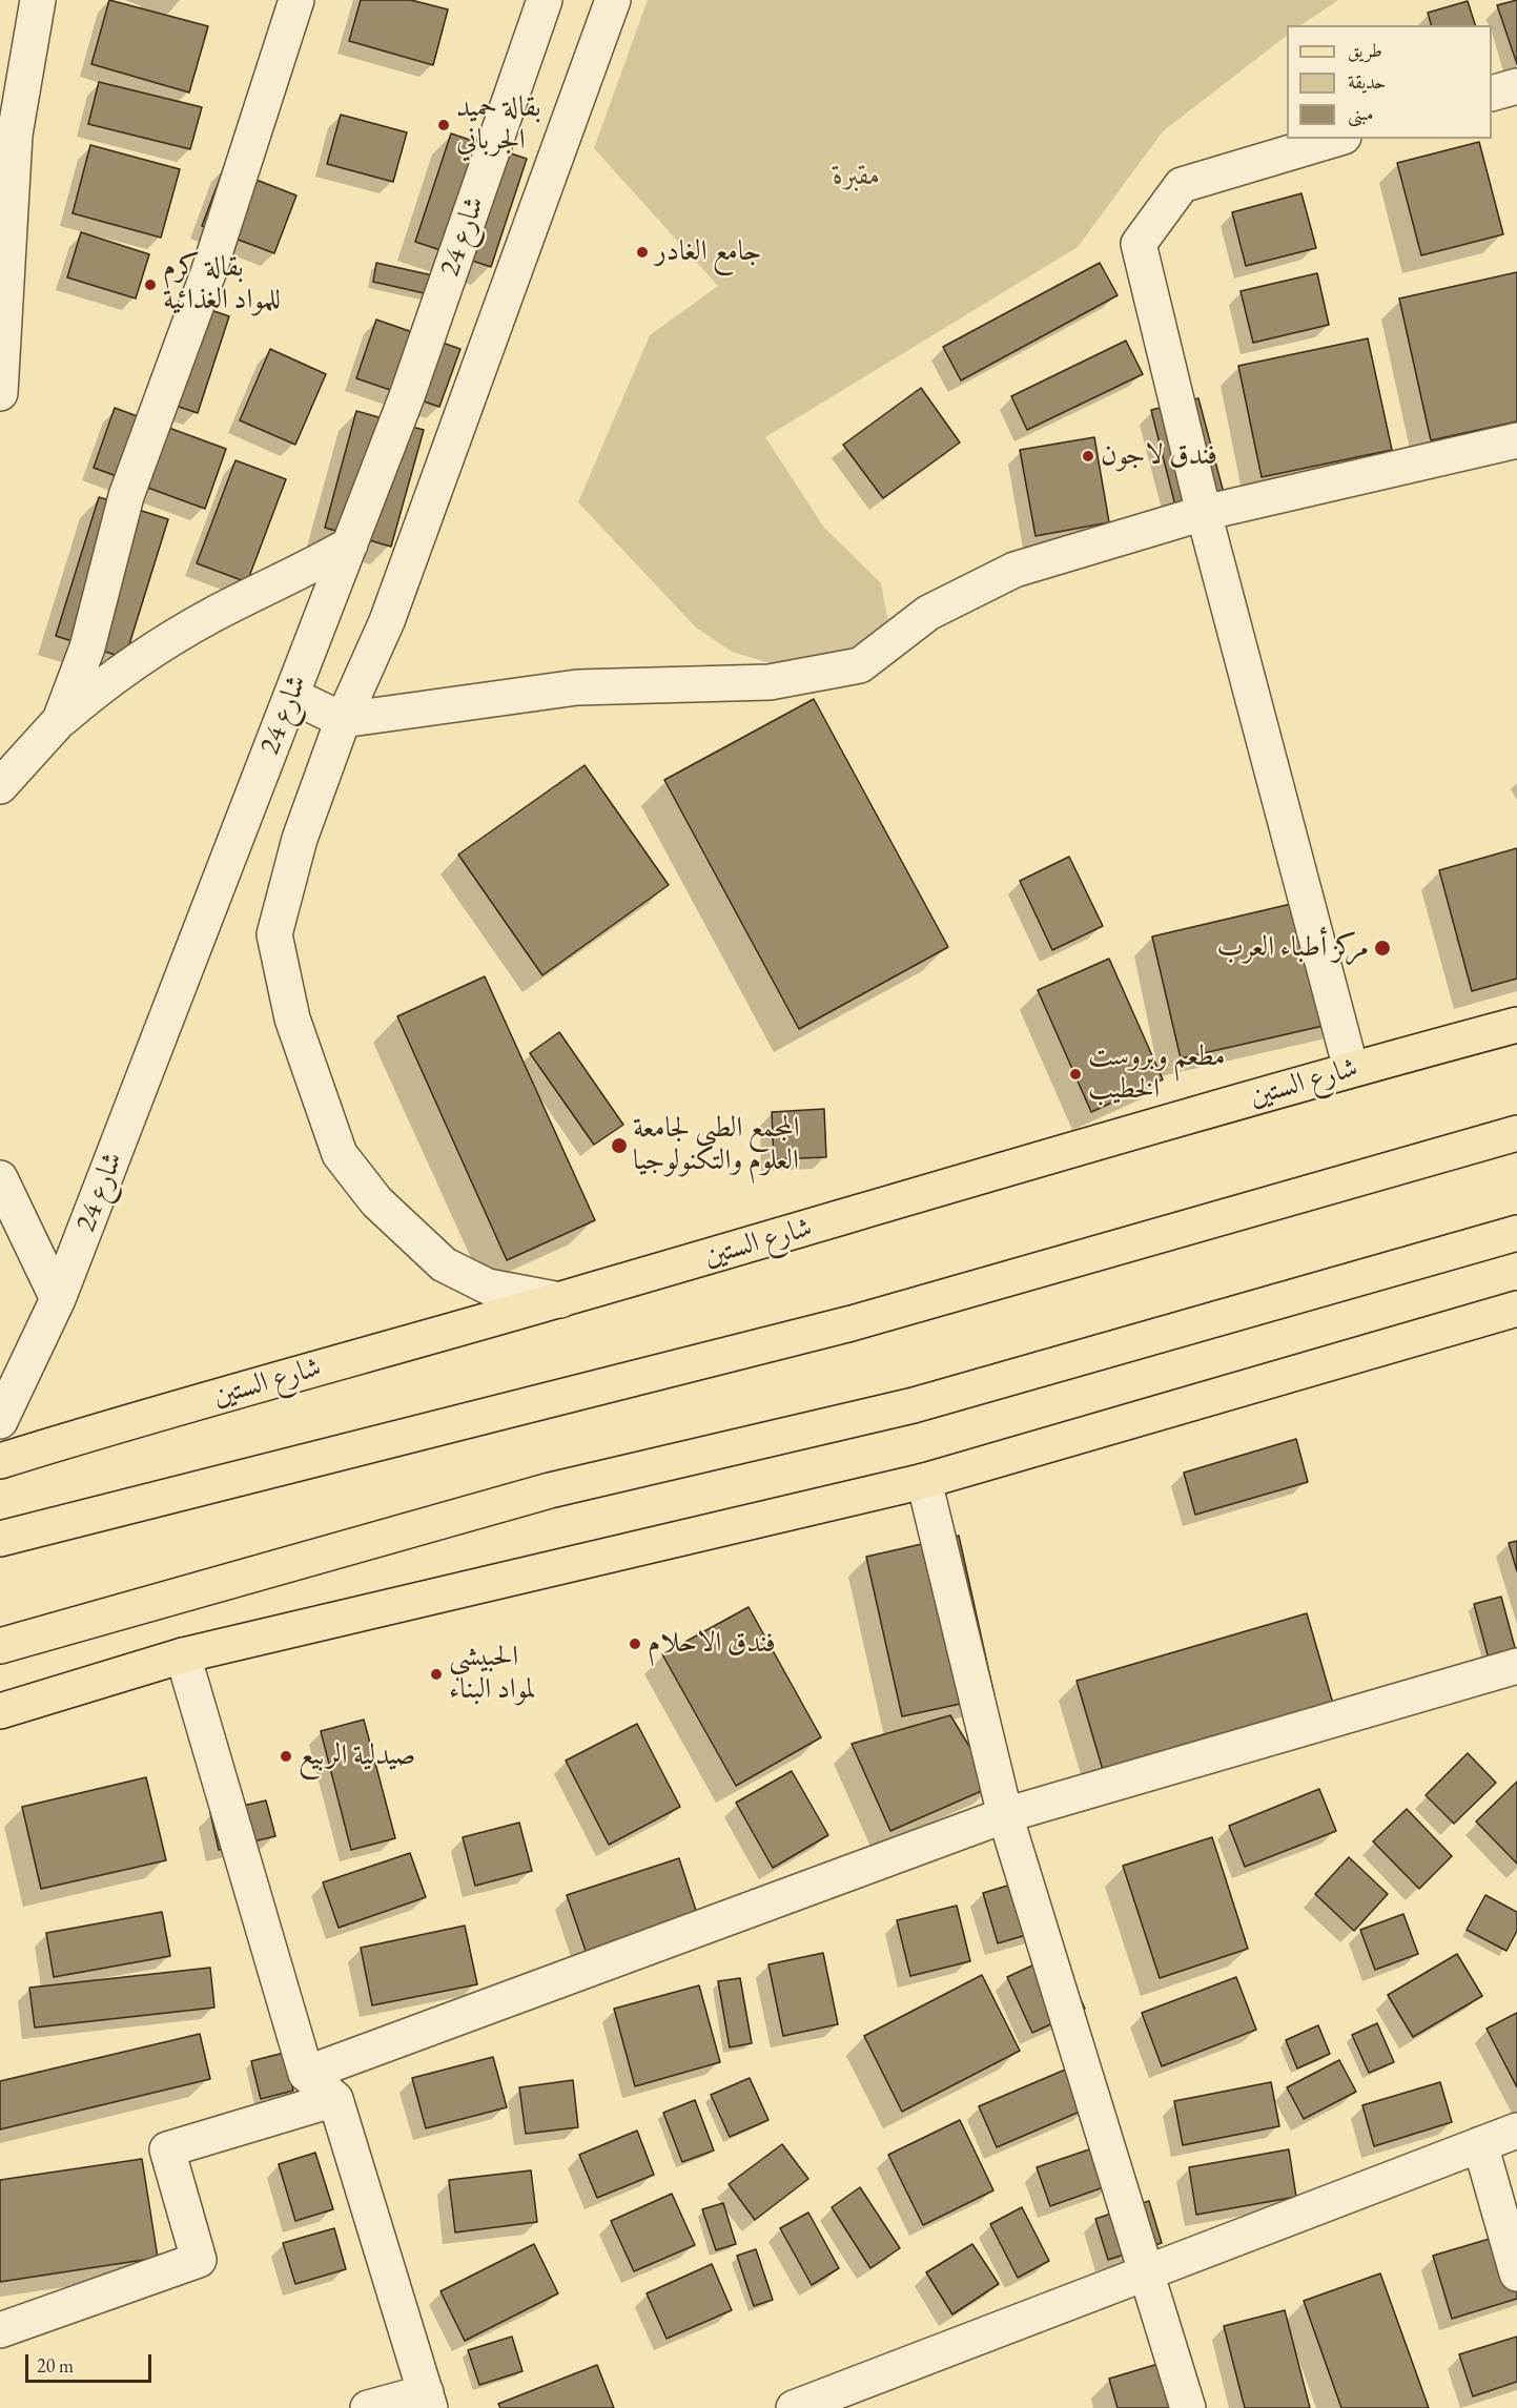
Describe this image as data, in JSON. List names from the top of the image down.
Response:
{
  "streets": {
    "main road": ["شارع الستين"],
    "street": ["شارع 24"]
  },
  "crossings": [
    ["شارع 24", "شارع الستين"]
  ],
  "parks": ["مقبرة"],
  "places": [
    "بقالة حميد الجرباني",
    "جامع الغادر",
    "بقالة كرم للمواد الغذائية",
    "فندق لاجون",
    "مركز أطباء العرب",
    "مطعم وبروست الخطيب",
    "المجمع الطبي لجامعة العلوم والتكنولوجيا",
    "فندق الاحلام",
    "الحبيشي لمواد البناء",
    "صيدلية الربيع"
  ],
  "legend": ["طريق", "حديقة", "مبنى"],
  "scale_bar": "20 m"
}
